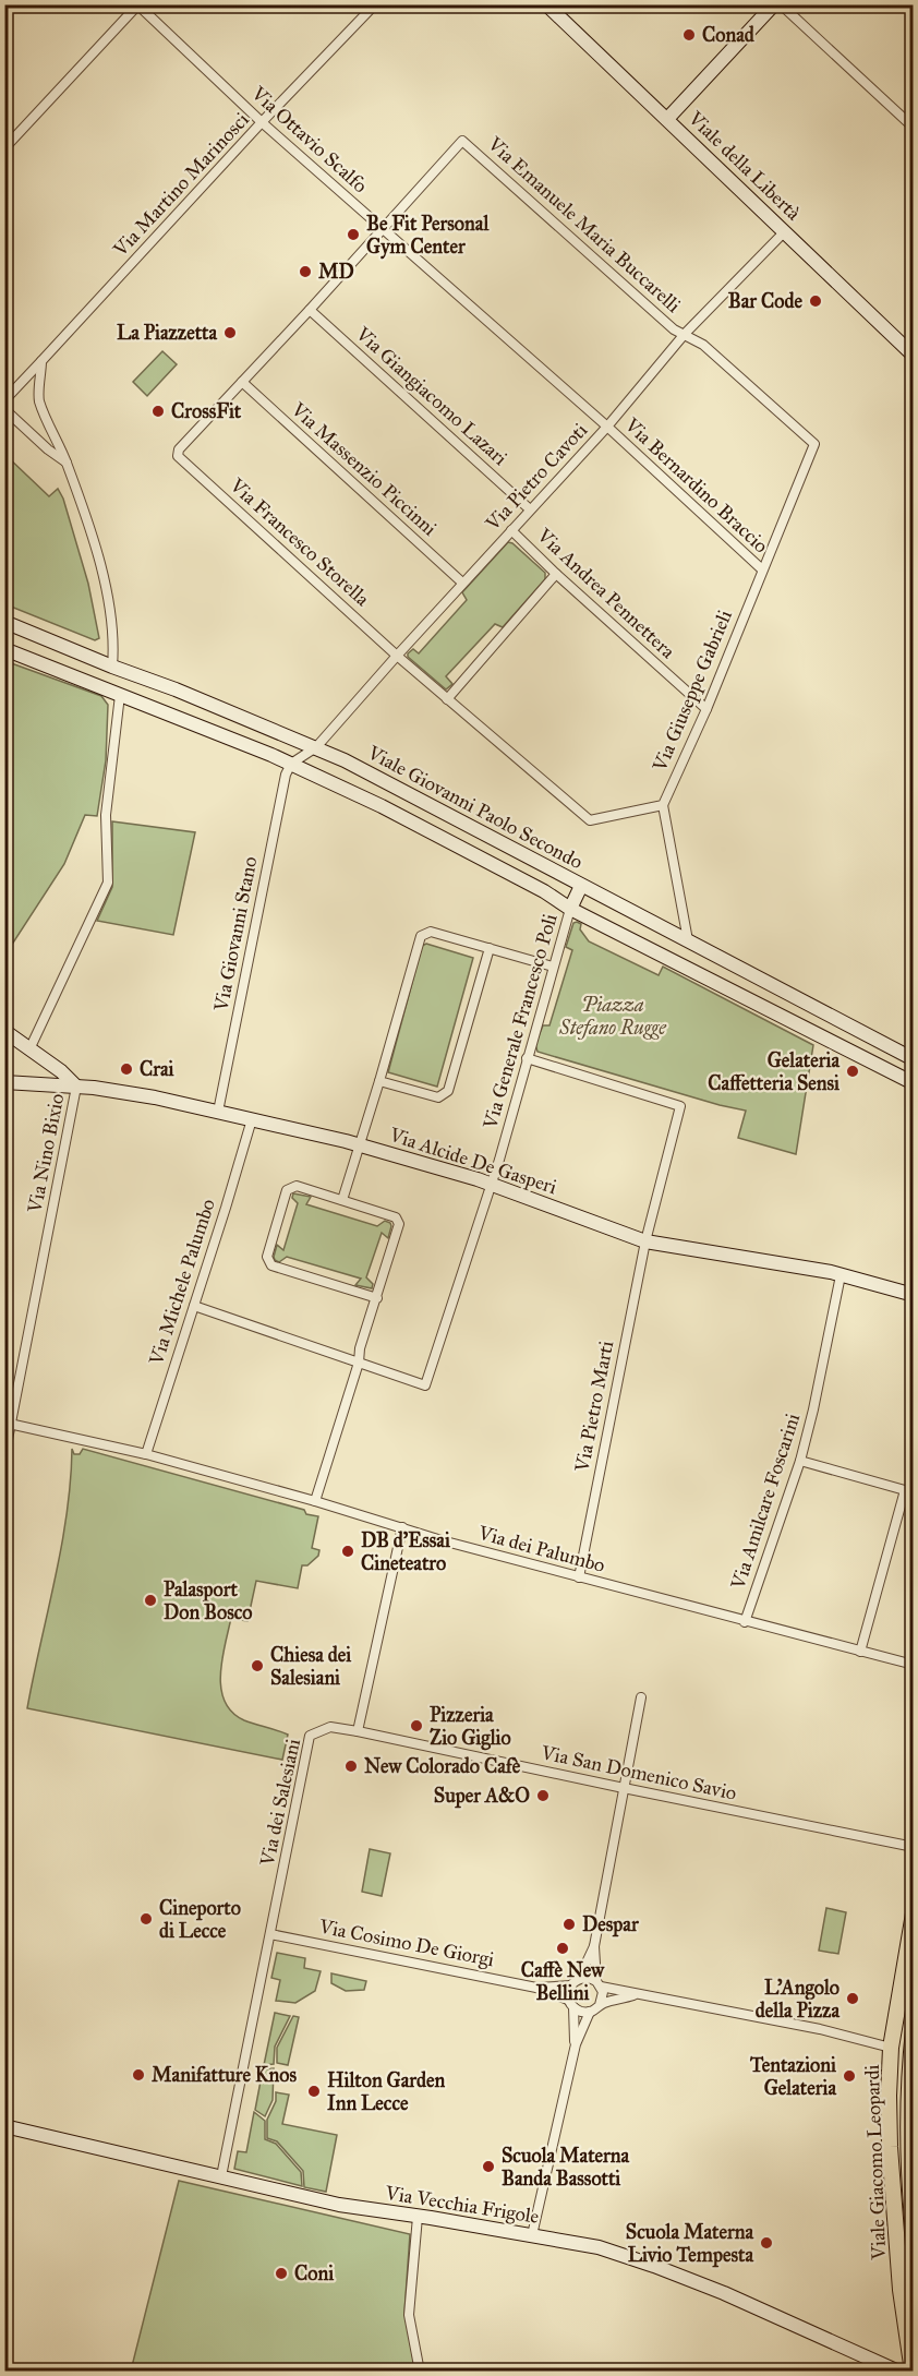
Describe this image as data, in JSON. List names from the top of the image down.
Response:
{
  "streets": {
    "main road": [
      "Viale della Libertà",
      "Viale Giovanni Paolo Secondo",
      "Via Alcide De Gasperi",
      "Viale Giacomo Leopardi",
      "Via Vecchia Frigole"
    ],
    "street": [
      "Via Ottavio Scalfo",
      "Via Martino Marinosci",
      "Via Emanuele Maria Buccarelli",
      "Via Giangiacomo Lazari",
      "Via Massenzio Piccinni",
      "Via Pietro Cavoti",
      "Via Bernardino Braccio",
      "Via Francesco Storella",
      "Via Andrea Pennettera",
      "Via Giuseppe Gabrieli",
      "Via Giovanni Stano",
      "Via Generale Francesco Poli",
      "Via Nino Bixio",
      "Via Michele Palumbo",
      "Via Pietro Marti",
      "Via Amilcare Foscarini",
      "Via dei Palumbo",
      "Via San Domenico Savio",
      "Via dei Salesiani",
      "Via Cosimo De Giorgi"
    ]
  },
  "crossings": [
    ["Via Ottavio Scalfo", "Via Martino Marinosci"],
    ["Via Ottavio Scalfo", "Via Emanuele Maria Buccarelli"],
    ["Via Ottavio Scalfo", "Via Pietro Cavoti"],
    ["Via Ottavio Scalfo", "Via Bernardino Braccio"],
    ["Viale della Libertà", "Via Pietro Cavoti"],
    ["Via Emanuele Maria Buccarelli", "Via Pietro Cavoti"],
    ["Via Emanuele Maria Buccarelli", "Via Giuseppe Gabrieli"],
    ["Via Giangiacomo Lazari", "Via Pietro Cavoti"],
    ["Via Massenzio Piccinni", "Via Pietro Cavoti"],
    ["Via Massenzio Piccinni", "Via Francesco Storella"],
    ["Via Pietro Cavoti", "Via Bernardino Braccio"],
    ["Via Pietro Cavoti", "Via Francesco Storella"],
    ["Via Pietro Cavoti", "Via Andrea Pennettera"],
    ["Via Pietro Cavoti", "Via Giuseppe Gabrieli"],
    ["Via Pietro Cavoti", "Viale Giovanni Paolo Secondo"],
    ["Via Pietro Cavoti", "Via Giovanni Stano"],
    ["Via Bernardino Braccio", "Via Giuseppe Gabrieli"],
    ["Via Andrea Pennettera", "Via Giuseppe Gabrieli"],
    ["Via Giovanni Stano", "Via Alcide De Gasperi"],
    ["Via Generale Francesco Poli", "Via Alcide De Gasperi"],
    ["Via Generale Francesco Poli", "Via Pietro Marti"],
    ["Via Nino Bixio", "Via Alcide De Gasperi"],
    ["Via Nino Bixio", "Via dei Palumbo"],
    ["Via Alcide De Gasperi", "Via Michele Palumbo"],
    ["Via Alcide De Gasperi", "Via Pietro Marti"],
    ["Via Alcide De Gasperi", "Via Amilcare Foscarini"],
    ["Via Michele Palumbo", "Via dei Palumbo"],
    ["Via Pietro Marti", "Via dei Palumbo"],
    ["Via Amilcare Foscarini", "Via dei Palumbo"],
    ["Via San Domenico Savio", "Via dei Salesiani"],
    ["Via dei Salesiani", "Via Cosimo De Giorgi"],
    ["Via Cosimo De Giorgi", "Viale Giacomo Leopardi"]
  ],
  "parks": ["Piazza Stefano Rugge"],
  "places": [
    "Conad",
    "Be Fit Personal Gym Center",
    "MD",
    "Bar Code",
    "La Piazzetta",
    "CrossFit",
    "Crai",
    "Gelateria Caffetteria Sensi",
    "DB d'Essai Cineteatro",
    "Palasport Don Bosco",
    "Chiesa dei Salesiani",
    "Pizzeria Zio Giglio",
    "New Colorado Cafè",
    "Super A&O",
    "Cineporto di Lecce",
    "Despar",
    "Caffè New Bellini",
    "L'Angolo della Pizza",
    "Manifatture Knos",
    "Tentazioni Gelateria",
    "Hilton Garden Inn Lecce",
    "Scuola Materna Banda Bassotti",
    "Scuola Materna Livio Tempesta",
    "Coni"
  ]
}
